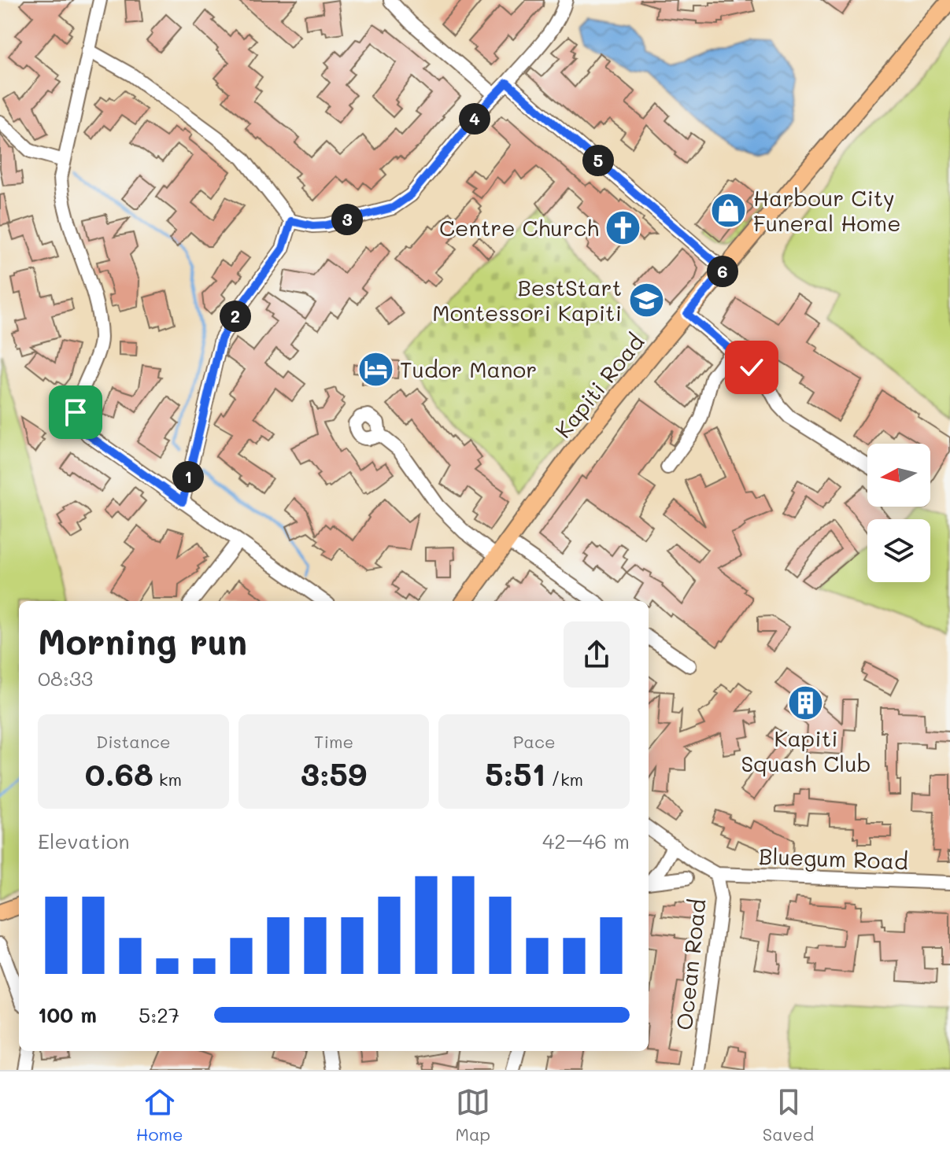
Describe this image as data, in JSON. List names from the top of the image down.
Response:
{
  "streets": {
    "main road": ["Kapiti Road"],
    "street": ["Bluegum Road", "Ocean Road"]
  },
  "crossings": [
    ["Bluegum Road", "Ocean Road"]
  ],
  "places": {
    "shop": ["Harbour City Funeral Home"],
    "church": ["Centre Church"],
    "school or university": ["BestStart Montessori Kapiti"],
    "hotel": ["Tudor Manor"],
    "building": ["Kapiti Squash Club"]
  },
  "north": "left",
  "page": {
    "pins": [
      "4",
      "5",
      "3",
      "6",
      "2",
      "1"
    ],
    "heading": ["Morning run", "08:33"],
    "stats": [
      ["Distance", "0.68 km"],
      ["Time", "3:59"],
      ["Pace", "5:51 /km"]
    ],
    "chart": ["Elevation", "42–46 m"],
    "list": [
      {
        "name": "100 m",
        "note": "5:27"
      }
    ],
    "tabs": ["Home", "Map", "Saved"]
  }
}
